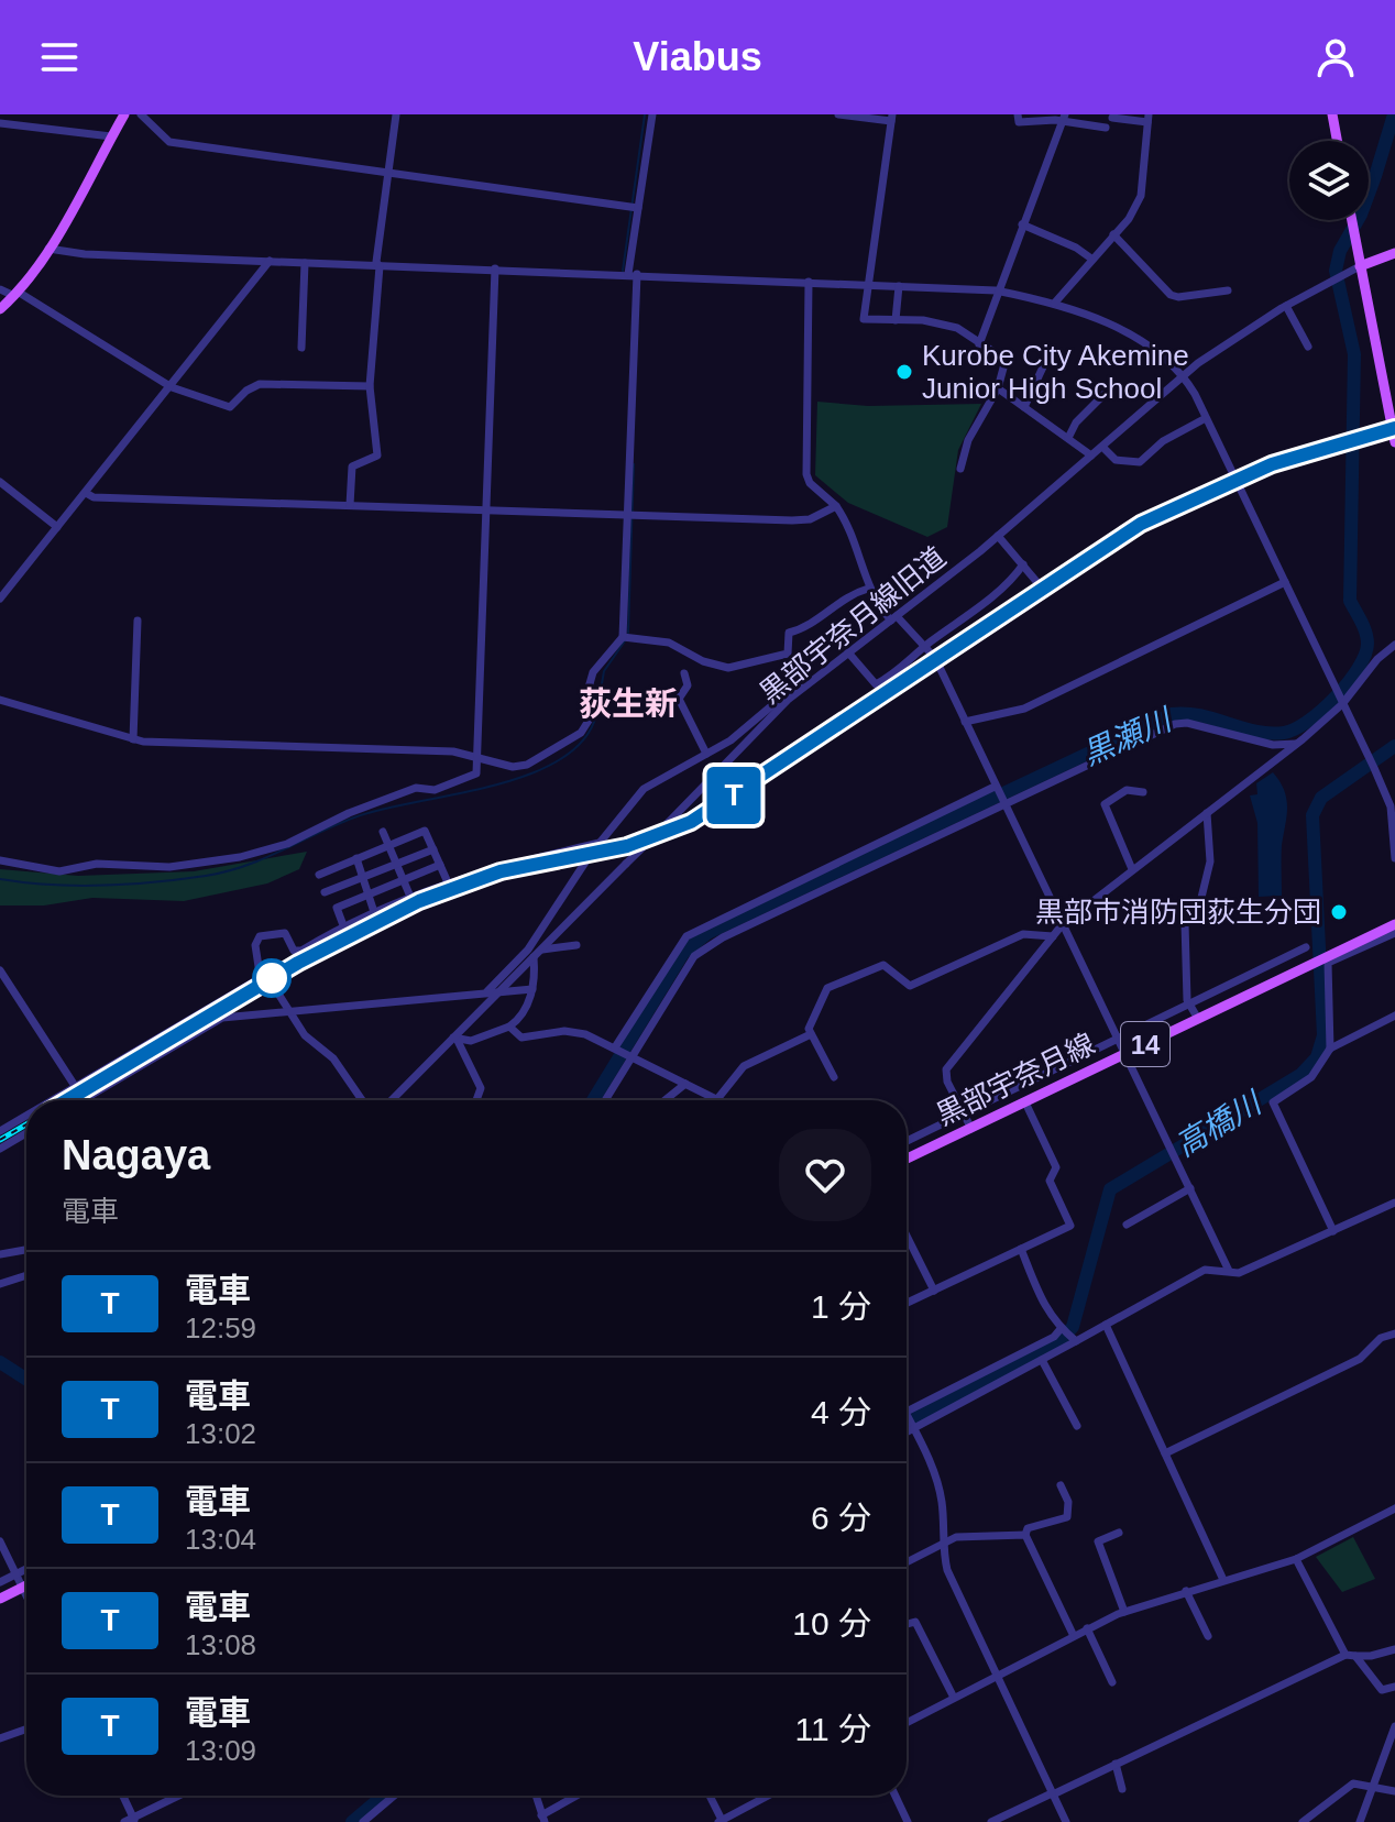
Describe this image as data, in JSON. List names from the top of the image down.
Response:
{
  "streets": {
    "main road": ["14", "黒部宇奈月線"],
    "street": ["黒部宇奈月線旧道"]
  },
  "districts": ["荻生新"],
  "water": ["黒瀬川", "高橋川"],
  "places": ["Kurobe City Akemine Junior High School", "黒部市消防団荻生分団"],
  "page": {
    "header": "Viabus",
    "on_map": "T",
    "heading": ["Nagaya", "電車"],
    "list": [
      {
        "mark": "T",
        "name": "電車",
        "note": "12:59",
        "value": "1 分"
      },
      {
        "mark": "T",
        "name": "電車",
        "note": "13:02",
        "value": "4 分"
      },
      {
        "mark": "T",
        "name": "電車",
        "note": "13:04",
        "value": "6 分"
      },
      {
        "mark": "T",
        "name": "電車",
        "note": "13:08",
        "value": "10 分"
      },
      {
        "mark": "T",
        "name": "電車",
        "note": "13:09",
        "value": "11 分"
      }
    ]
  }
}
